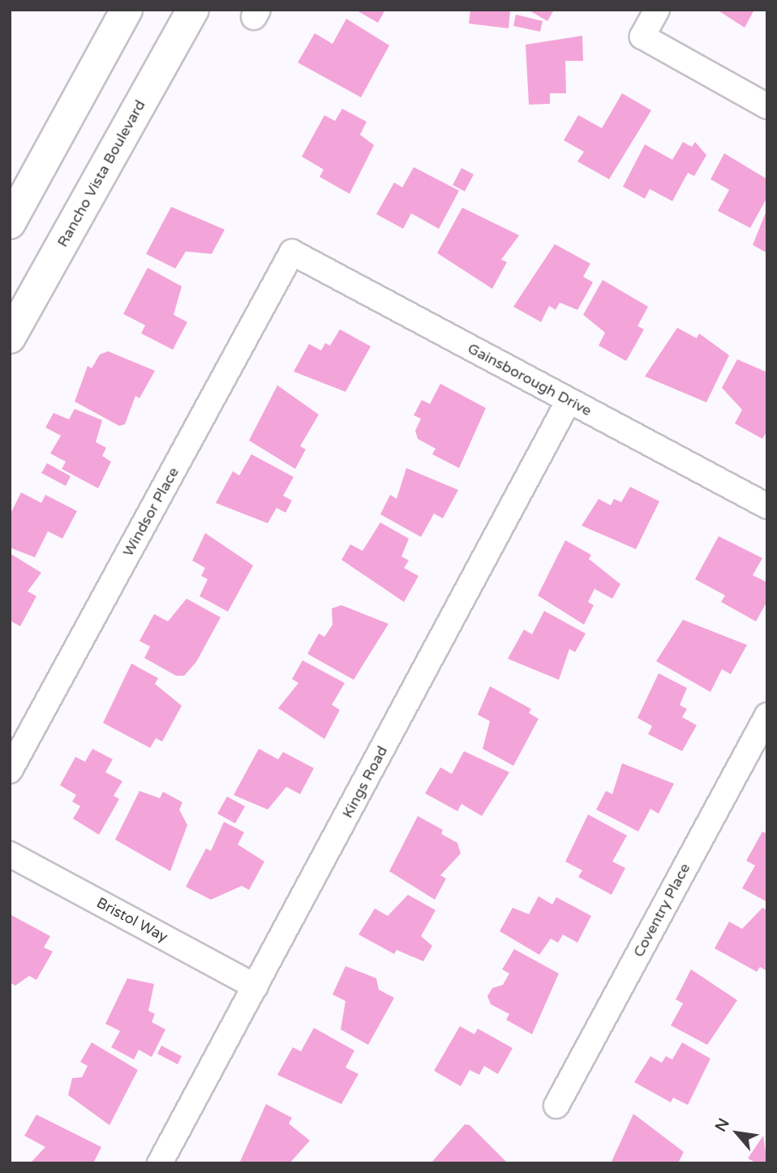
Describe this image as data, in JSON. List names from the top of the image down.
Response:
{
  "streets": {
    "main road": ["Rancho Vista Boulevard"],
    "street": [
      "Gainsborough Drive",
      "Windsor Place",
      "Kings Road",
      "Coventry Place",
      "Bristol Way"
    ]
  },
  "crossings": [
    ["Gainsborough Drive", "Windsor Place"],
    ["Gainsborough Drive", "Kings Road"],
    ["Kings Road", "Bristol Way"]
  ],
  "north": "top left"
}
